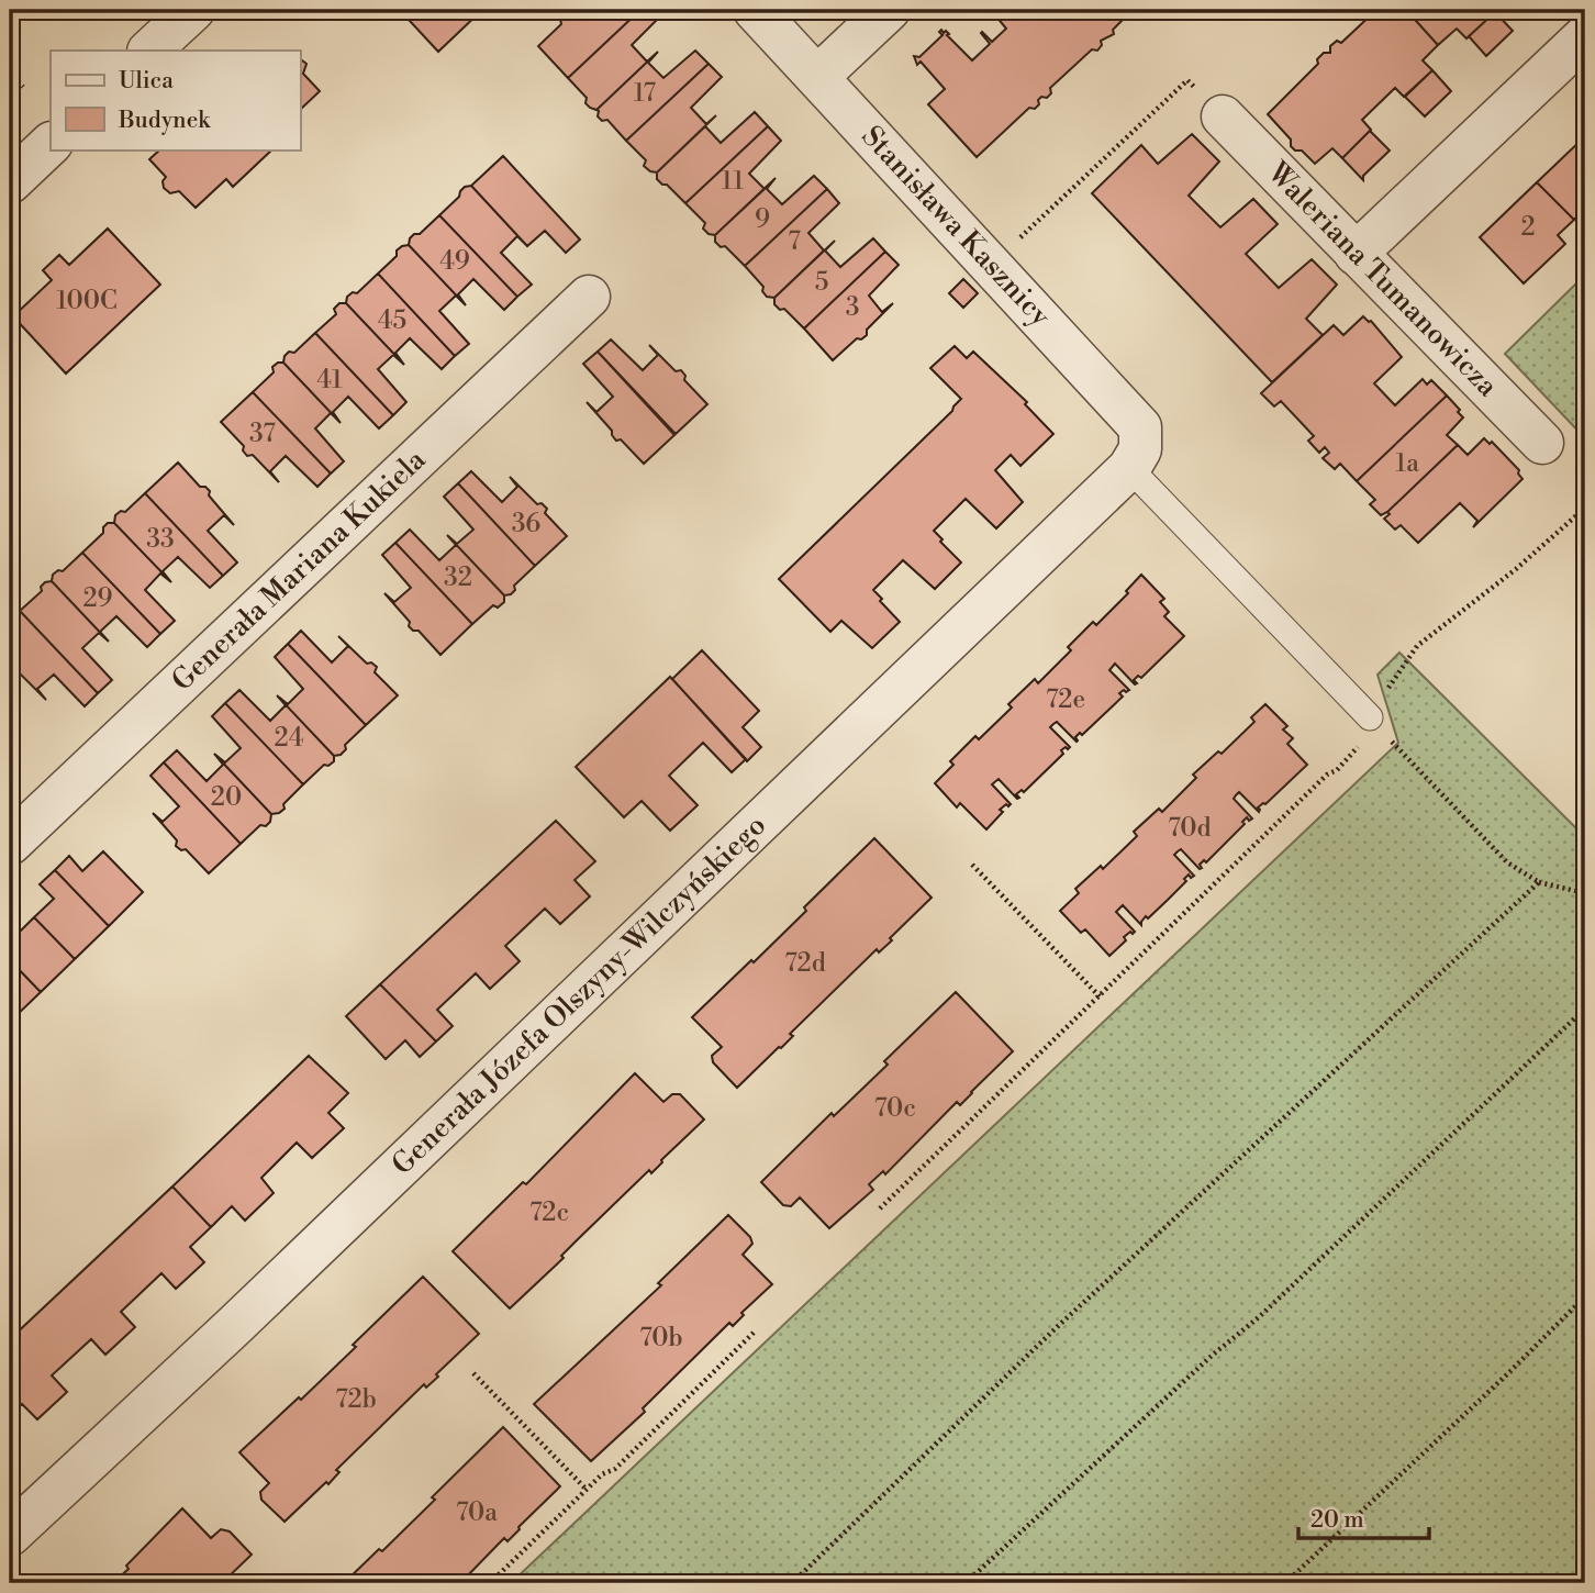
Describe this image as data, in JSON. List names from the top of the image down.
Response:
{
  "streets": {
    "street": [
      "Stanisława Kasznicy",
      "Waleriana Tumanowicza",
      "Generała Mariana Kukiela",
      "Generała Józefa Olszyny-Wilczyńskiego"
    ]
  },
  "crossings": [
    ["Stanisława Kasznicy", "Generała Józefa Olszyny-Wilczyńskiego"]
  ],
  "house_numbers": [
    "17",
    "11",
    "9",
    "2",
    "7",
    "49",
    "5",
    "100C",
    "3",
    "45",
    "41",
    "37",
    "1a",
    "36",
    "33",
    "32",
    "29",
    "72e",
    "24",
    "20",
    "70d",
    "72d",
    "70c",
    "72c",
    "70b",
    "72b",
    "70a"
  ],
  "legend": ["Ulica", "Budynek"],
  "scale_bar": "20 m"
}
